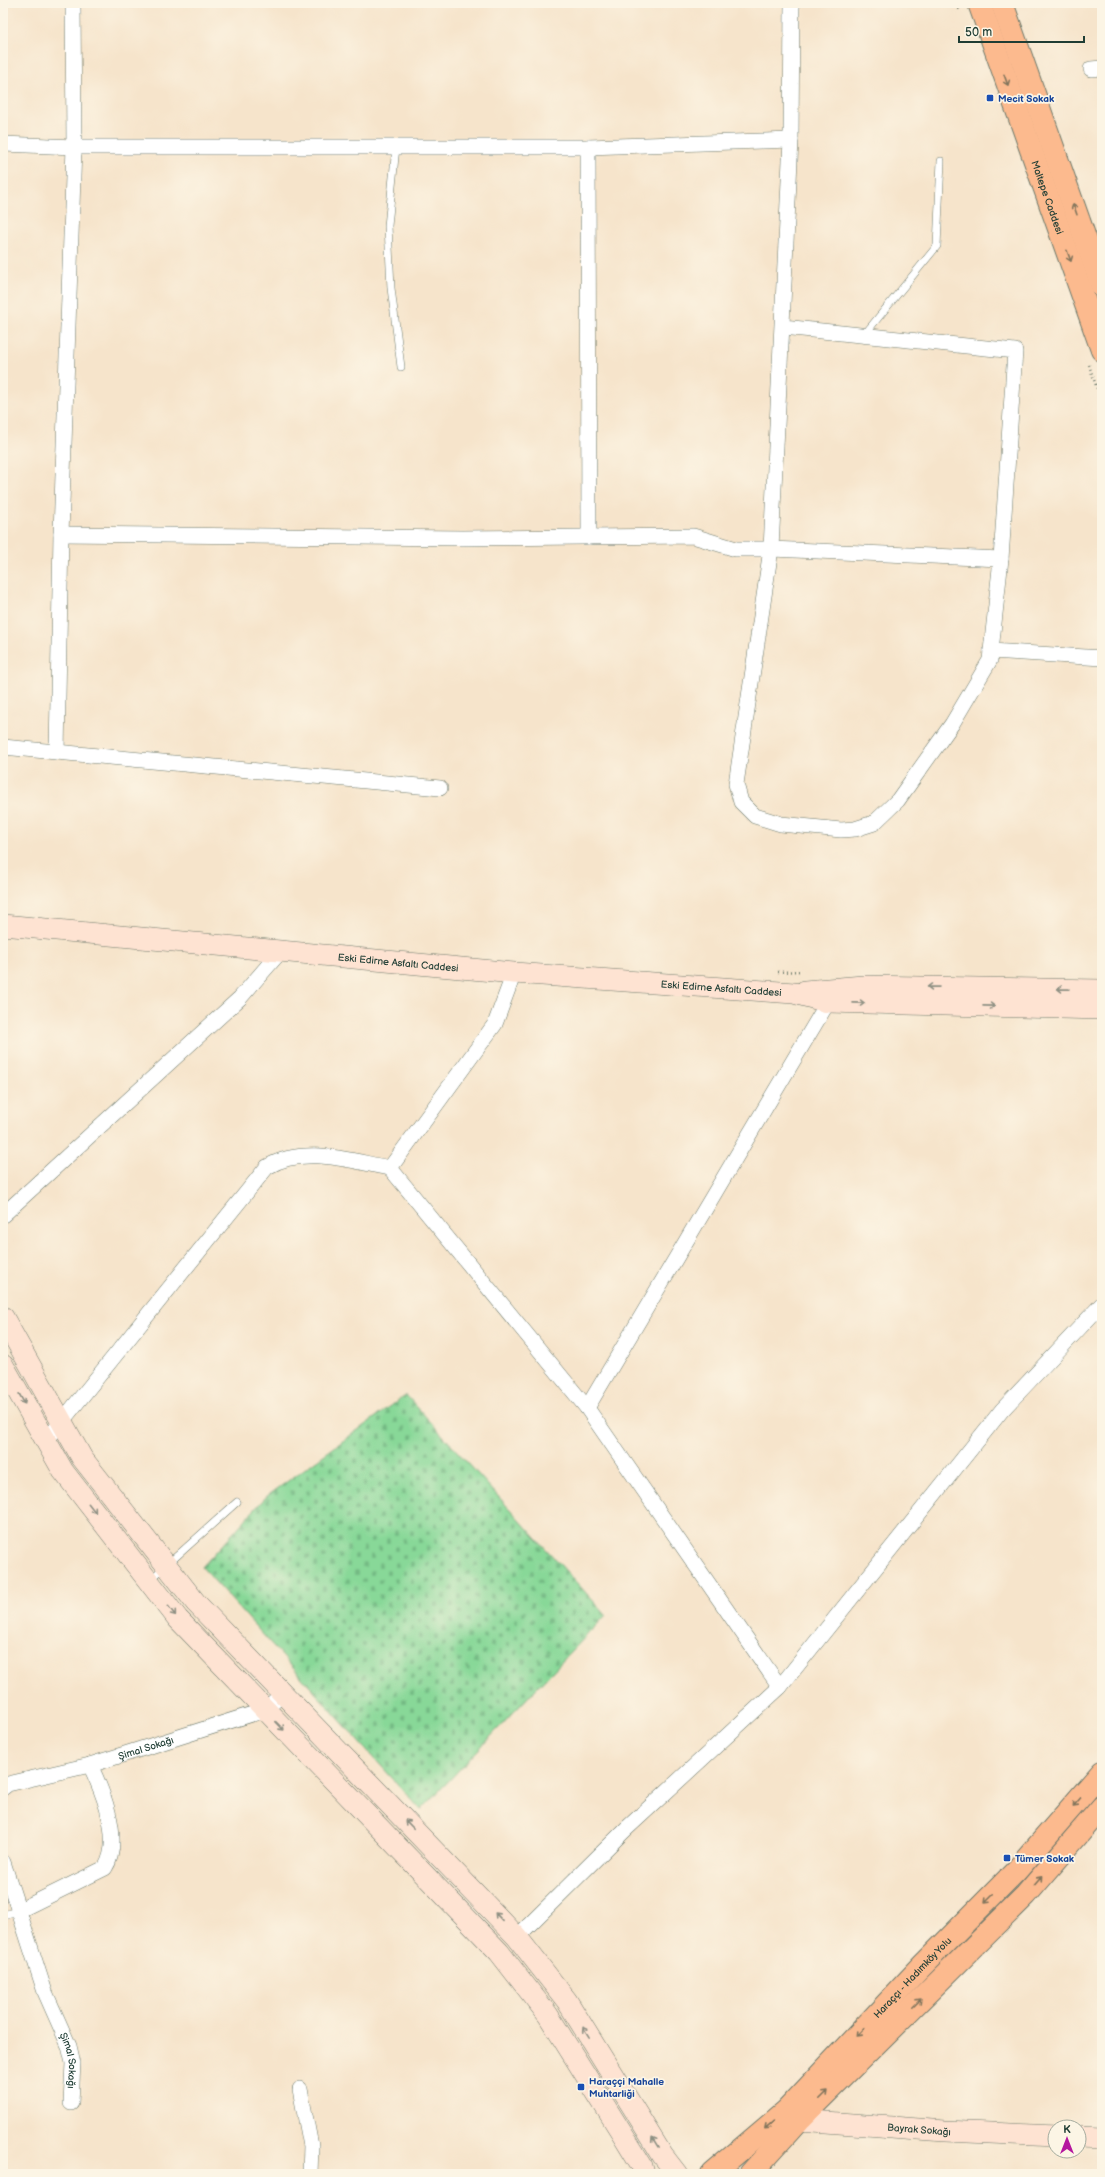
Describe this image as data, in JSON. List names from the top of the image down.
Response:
{
  "streets": {
    "main road": [
      "Maltepe Caddesi",
      "Eski Edirne Asfaltı Caddesi",
      "Haraççı - Hadımköy Yolu",
      "Bayrak Sokağı"
    ],
    "street": ["Şimal Sokağı"]
  },
  "crossings": [
    ["Haraççı - Hadımköy Yolu", "Bayrak Sokağı"]
  ],
  "places": {
    "transit": ["Mecit Sokak", "Tümer Sokak", "Haraççi Mahalle Muhtarliği"]
  },
  "scale_bar": "50 m",
  "north": "top"
}
